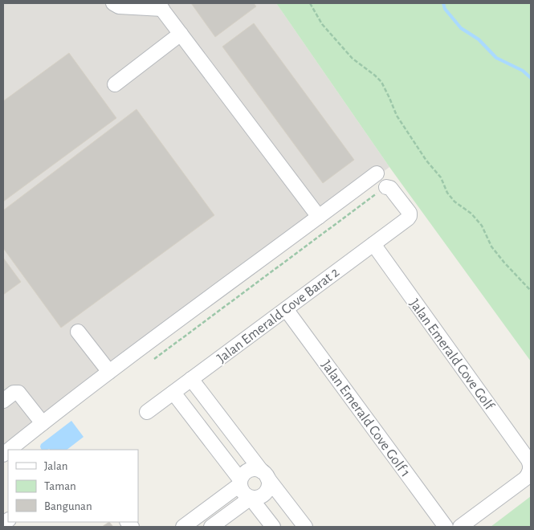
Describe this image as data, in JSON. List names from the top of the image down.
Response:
{
  "streets": {
    "street": ["Jalan Emerald Cove Barat 2", "Jalan Emerald Cove Golf", "Jalan Emerald Cove Golf 1"]
  },
  "crossings": [
    ["Jalan Emerald Cove Barat 2", "Jalan Emerald Cove Golf"],
    ["Jalan Emerald Cove Barat 2", "Jalan Emerald Cove Golf 1"]
  ],
  "legend": ["Jalan", "Taman", "Bangunan"]
}
